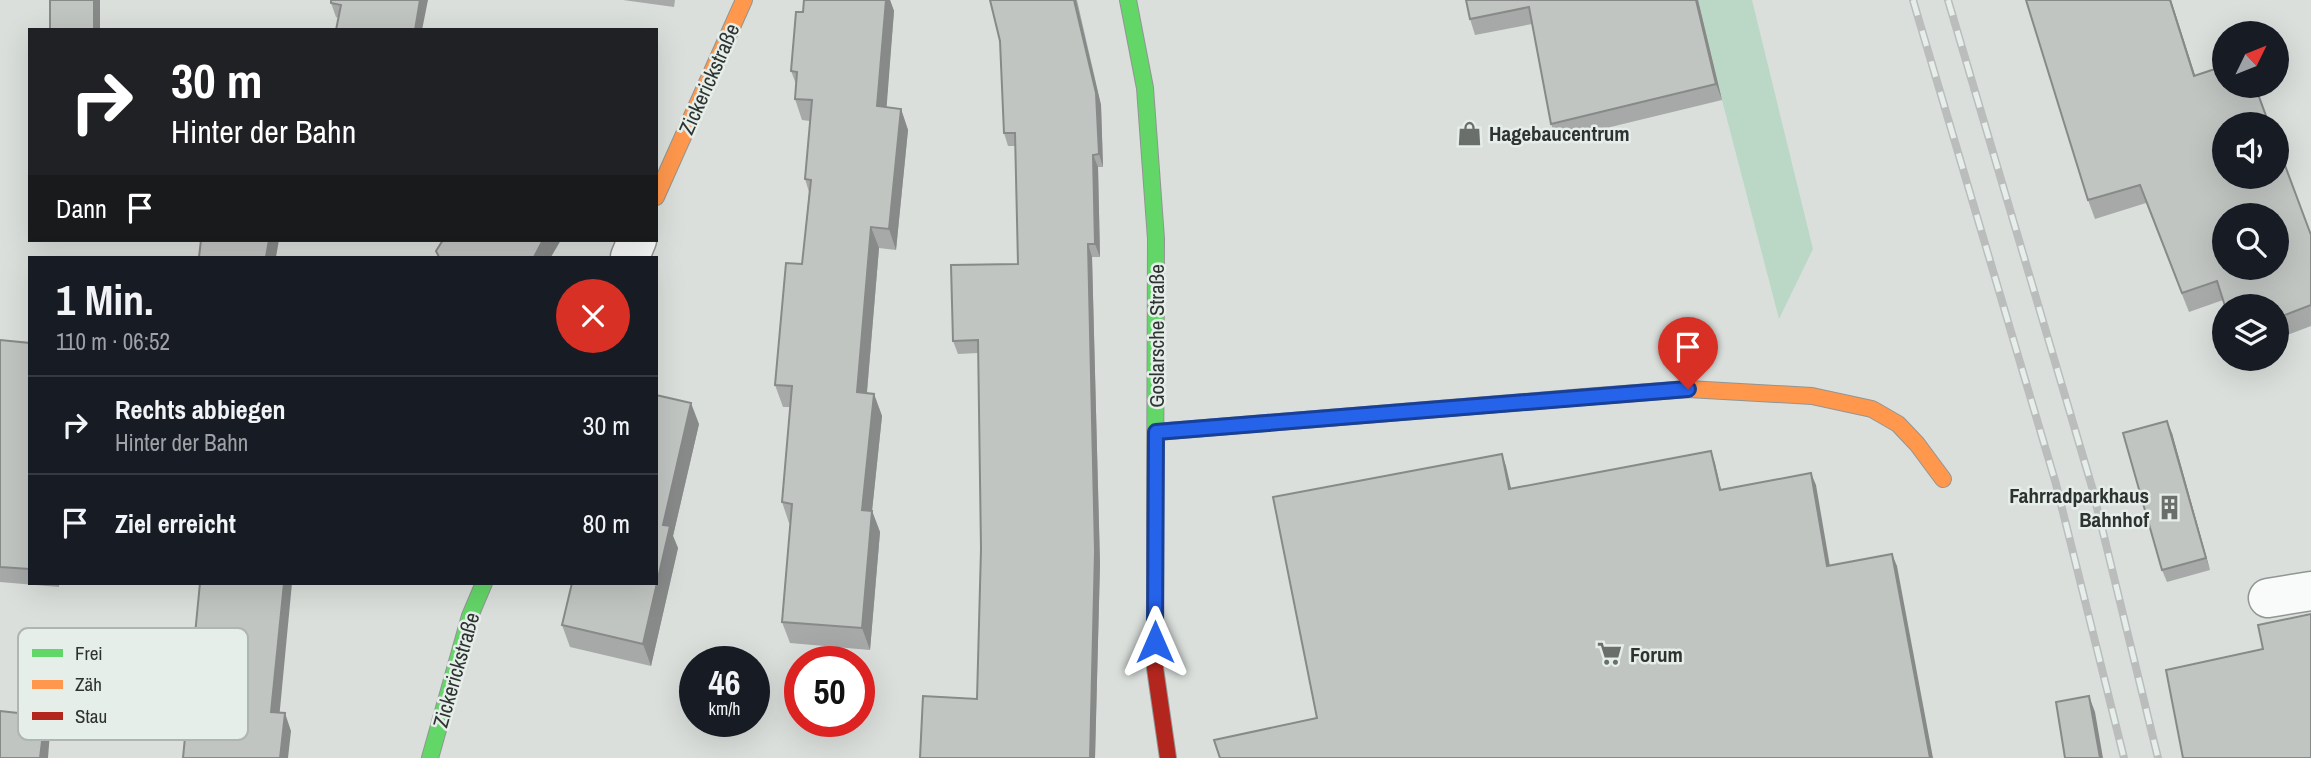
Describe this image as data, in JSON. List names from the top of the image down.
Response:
{
  "streets": {
    "street": ["Zickerickstraße", "Goslarsche Straße"]
  },
  "places": {
    "shop": ["Hagebaucentrum"],
    "building": ["Fahrradparkhaus Bahnhof"],
    "supermarket": ["Forum"]
  },
  "legend": ["Frei", "Zäh", "Stau"],
  "north": "top right",
  "page": {
    "turn": ["30 m", "Hinter der Bahn"],
    "then": "Dann",
    "heading": ["1 Min.", "110 m · 06:52"],
    "list": [
      {
        "name": "Rechts abbiegen",
        "note": "Hinter der Bahn",
        "value": "30 m"
      },
      {
        "name": "Ziel erreicht",
        "value": "80 m"
      }
    ],
    "speed": "46 km/h",
    "limit": "50"
  }
}
